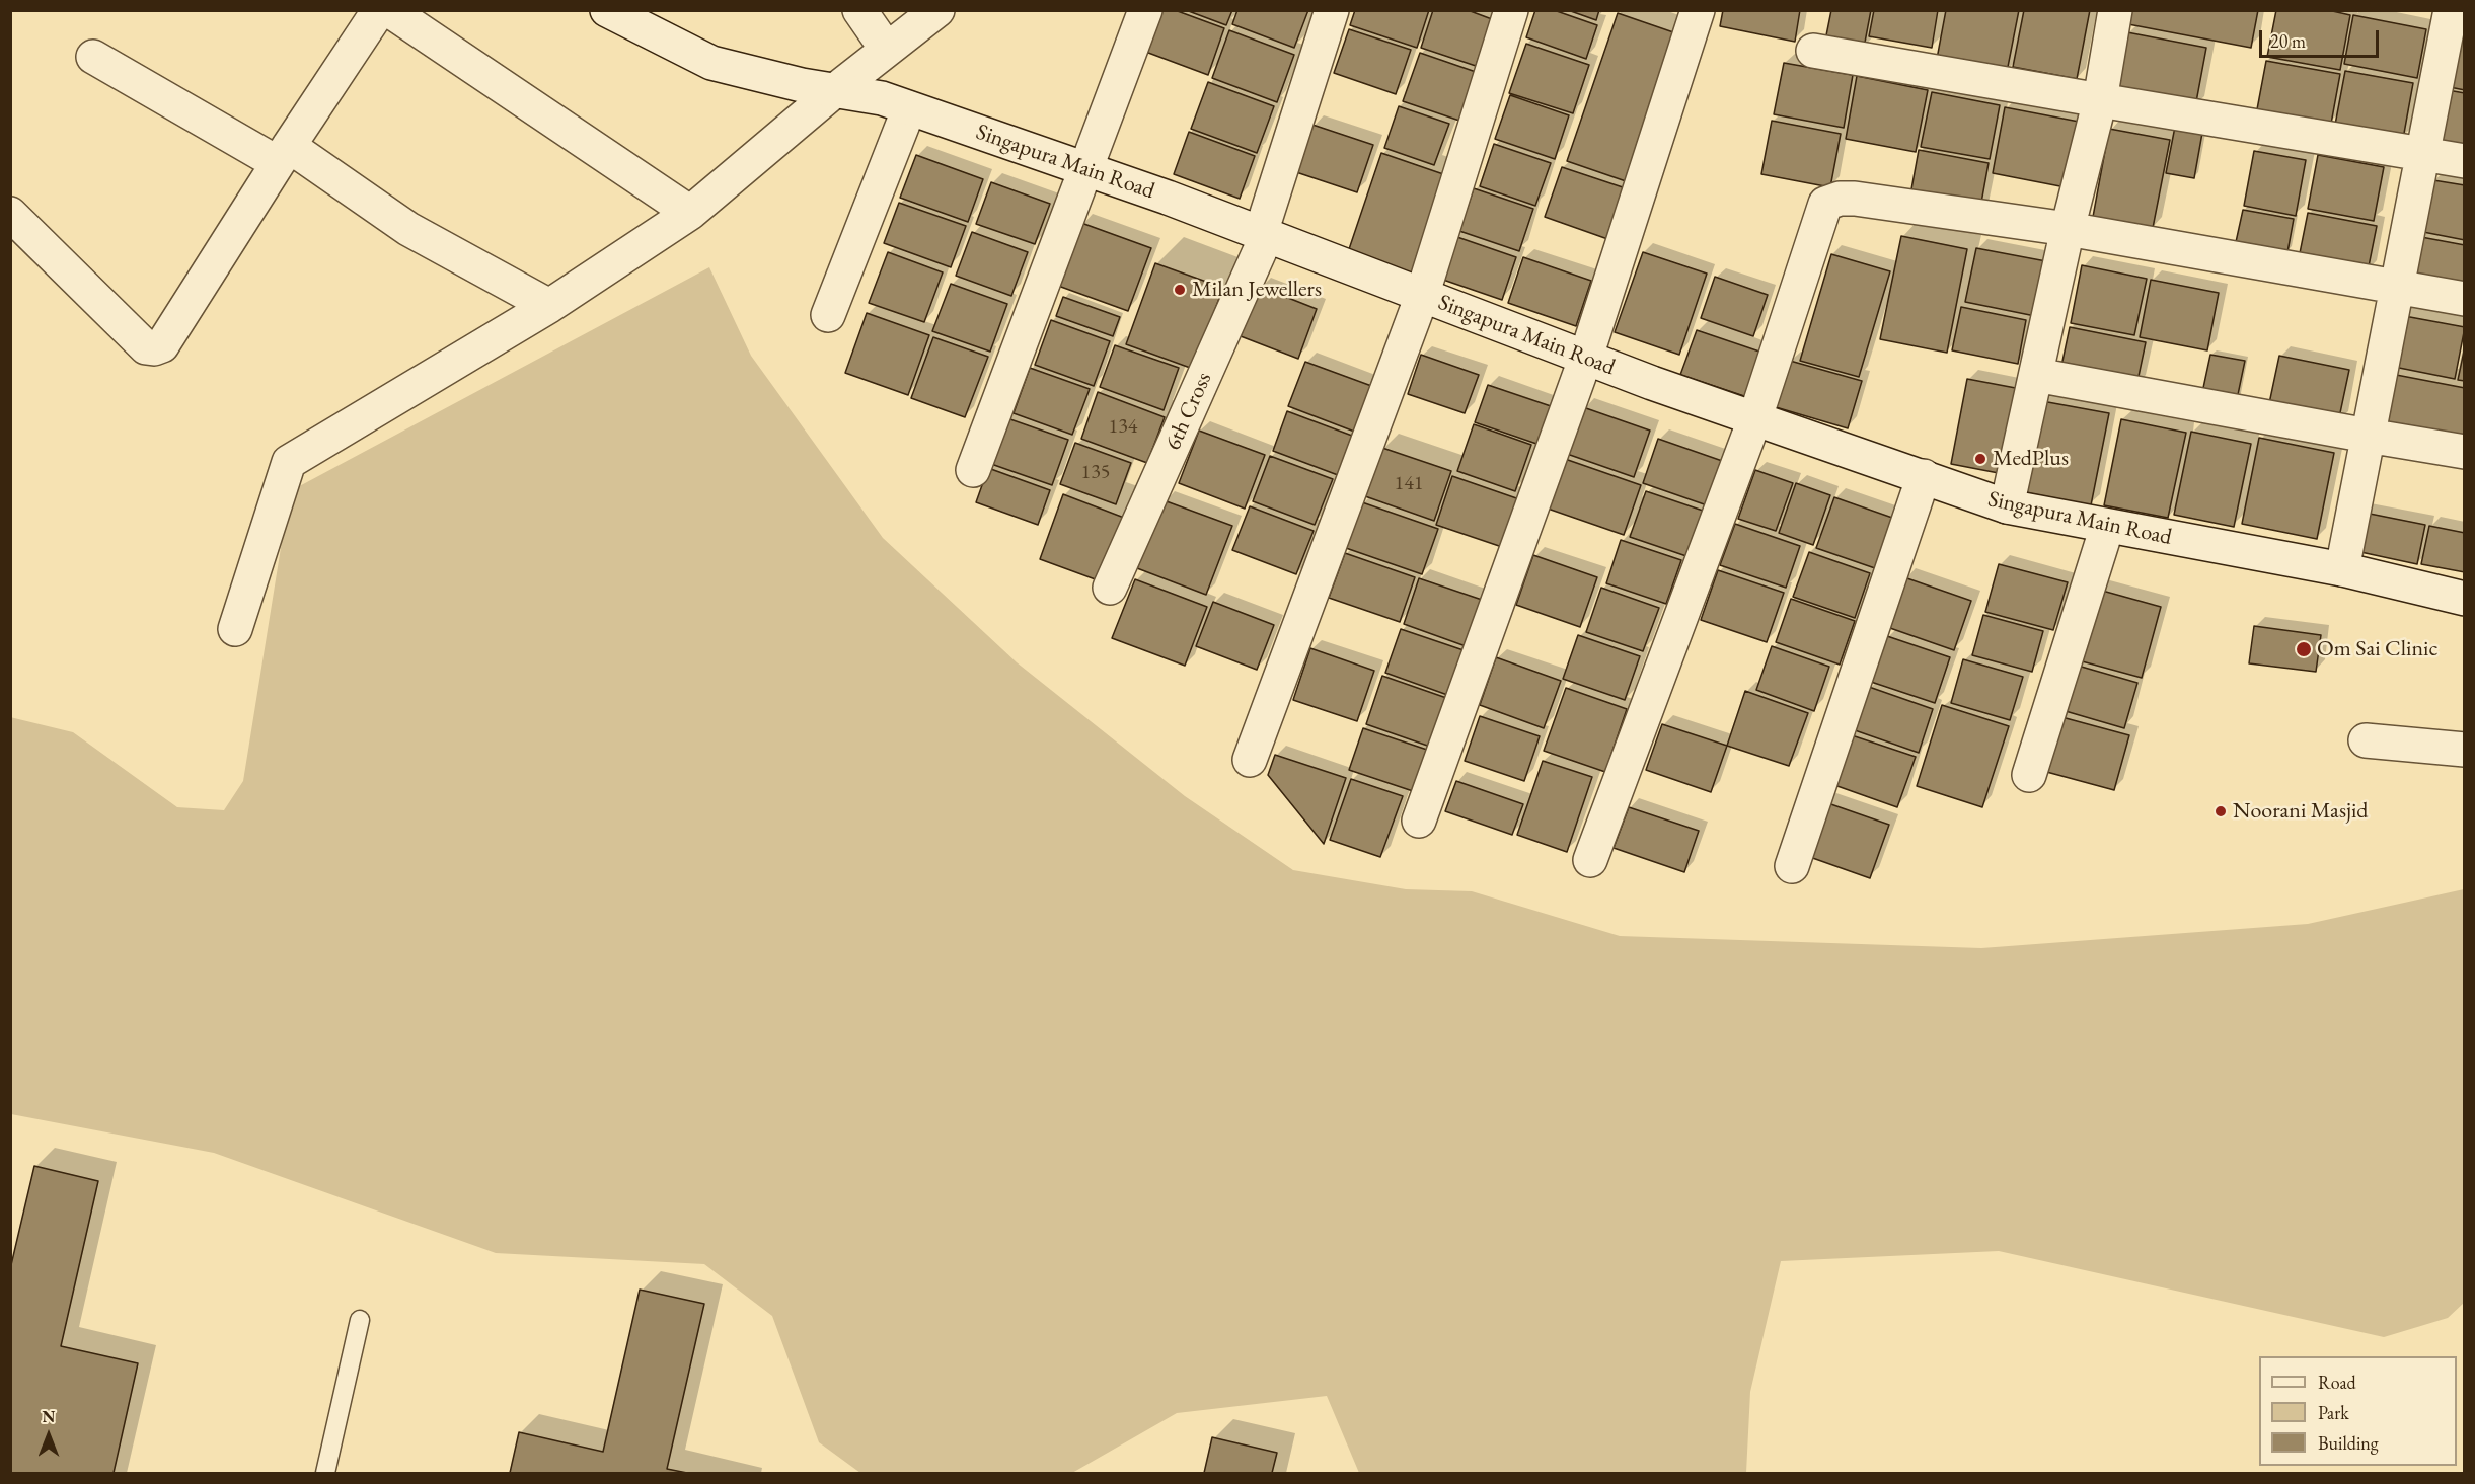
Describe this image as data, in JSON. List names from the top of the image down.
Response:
{
  "streets": {
    "street": ["Singapura Main Road", "6th Cross"]
  },
  "crossings": [
    ["Singapura Main Road", "6th Cross"]
  ],
  "places": [
    "Milan Jewellers",
    "MedPlus",
    "Om Sai Clinic",
    "Noorani Masjid"
  ],
  "house_numbers": ["134", "135", "141"],
  "legend": ["Road", "Park", "Building"],
  "scale_bar": "20 m",
  "north": "top"
}
